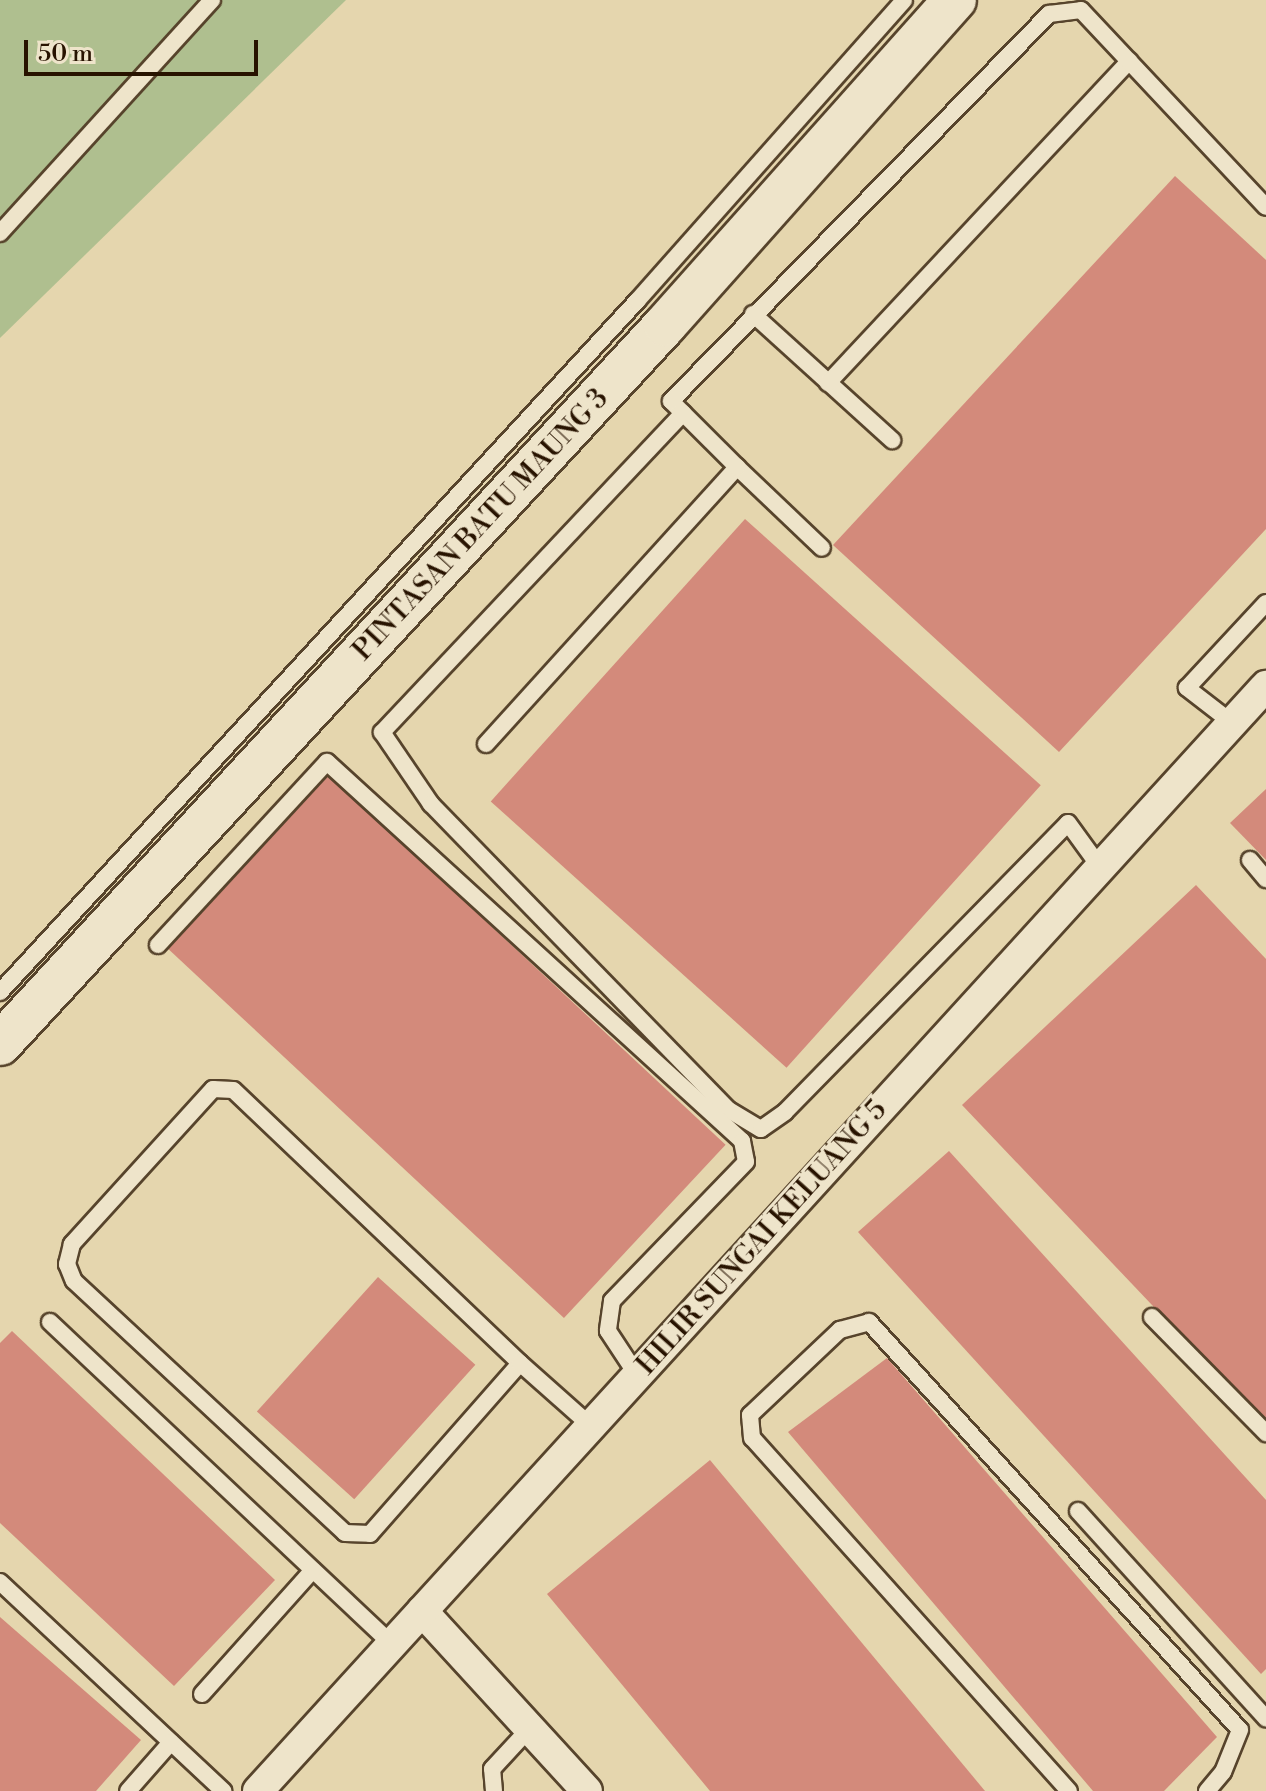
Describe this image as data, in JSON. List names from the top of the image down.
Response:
{
  "streets": {
    "street": ["PINTASAN BATU MAUNG 3", "HILIR SUNGAI KELUANG 5"]
  },
  "scale_bar": "50 m"
}
